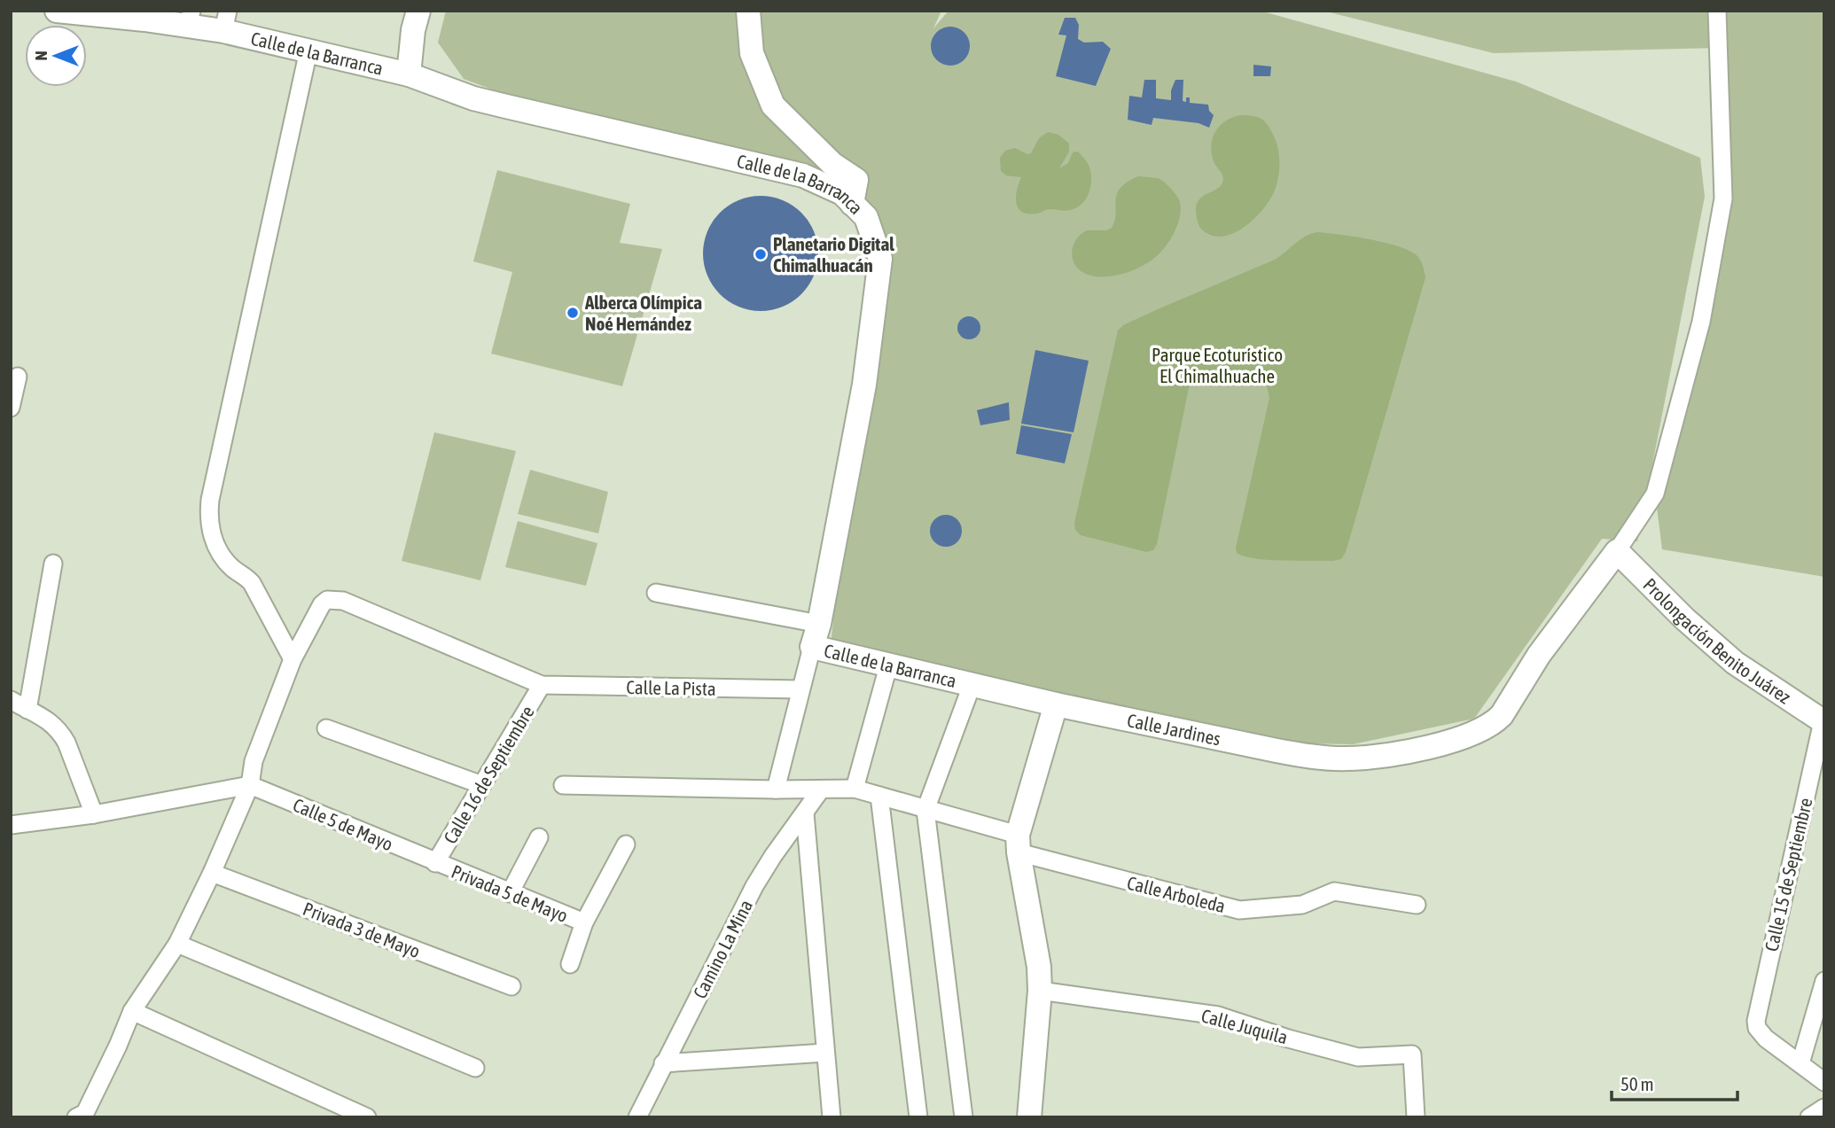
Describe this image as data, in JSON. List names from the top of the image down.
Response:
{
  "streets": {
    "main road": ["Calle de la Barranca", "Prolongación Benito Juárez", "Calle Jardines"],
    "street": [
      "Calle La Pista",
      "Calle 16 de Septiembre",
      "Calle 5 de Mayo",
      "Calle 15 de Septiembre",
      "Privada 5 de Mayo",
      "Calle Arboleda",
      "Privada 3 de Mayo",
      "Camino La Mina",
      "Calle Juquila"
    ]
  },
  "crossings": [
    ["Calle de la Barranca", "Calle Jardines"],
    ["Prolongación Benito Juárez", "Calle Jardines"],
    ["Prolongación Benito Juárez", "Calle 15 de Septiembre"],
    ["Calle La Pista", "Calle 16 de Septiembre"],
    ["Calle 16 de Septiembre", "Calle 5 de Mayo"],
    ["Calle 16 de Septiembre", "Privada 5 de Mayo"],
    ["Calle 5 de Mayo", "Privada 5 de Mayo"],
    ["Calle Arboleda", "Camino La Mina"]
  ],
  "parks": ["Parque Ecoturístico El Chimalhuache"],
  "places": ["Planetario Digital Chimalhuacán", "Alberca Olímpica Noé Hernández"],
  "scale_bar": "50 m",
  "north": "left"
}
